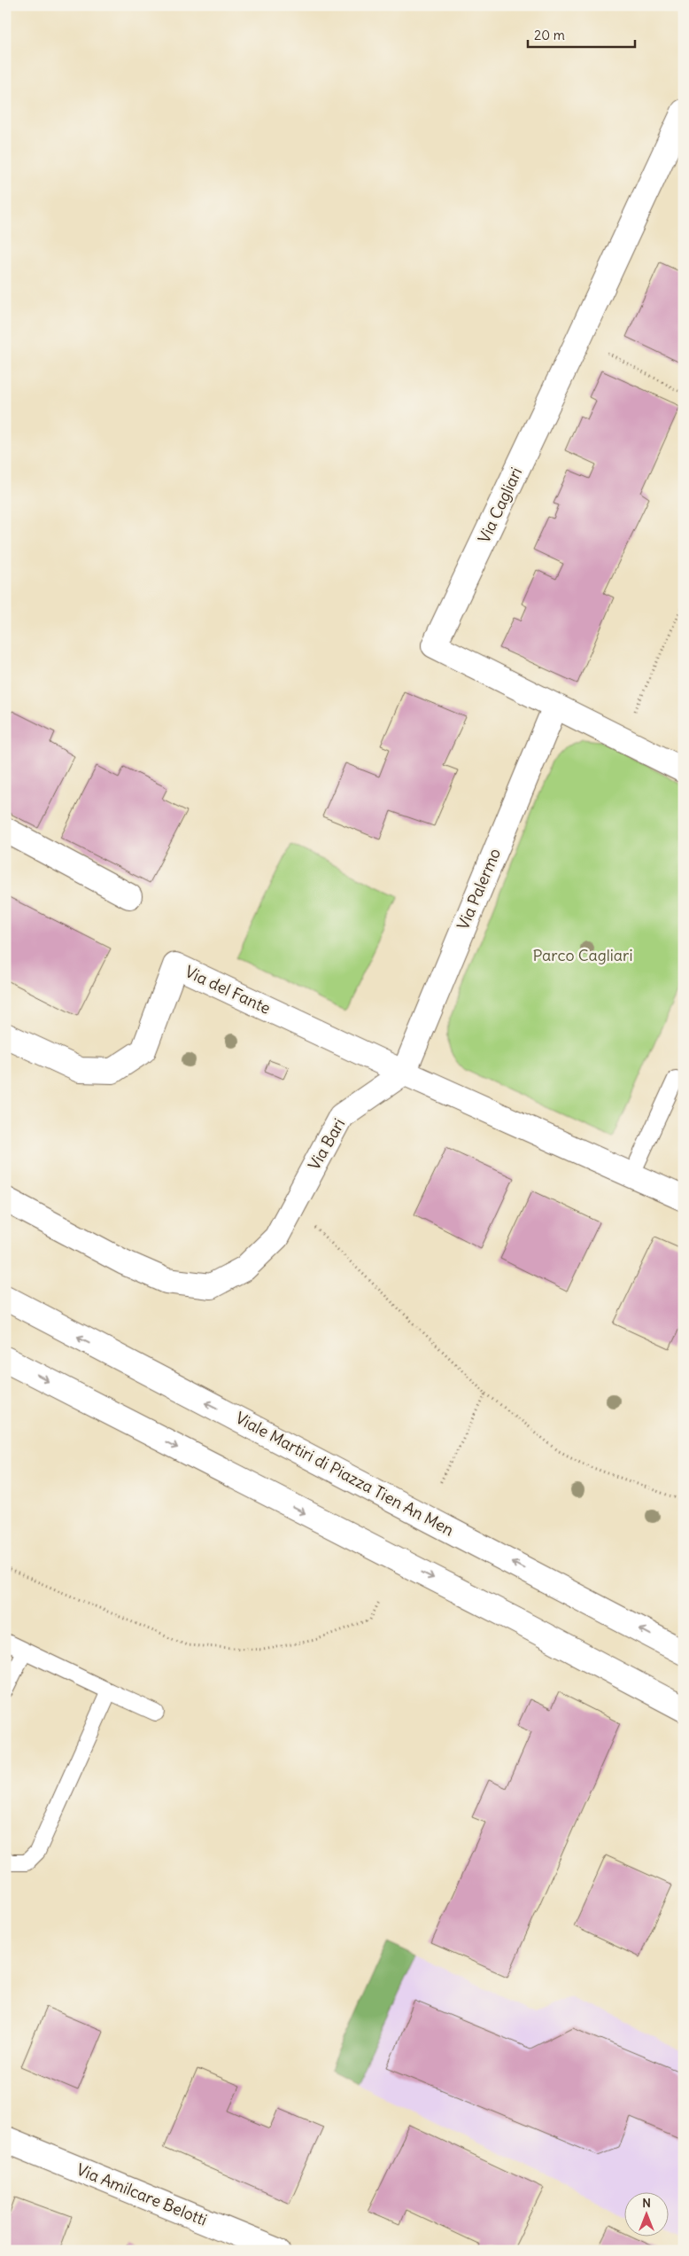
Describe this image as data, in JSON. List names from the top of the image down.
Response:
{
  "streets": {
    "main road": [
      "Via Cagliari",
      "Via Palermo",
      "Via del Fante",
      "Via Bari",
      "Viale Martiri di Piazza Tien An Men",
      "Via Amilcare Belotti"
    ]
  },
  "crossings": [
    ["Via Cagliari", "Via Palermo"],
    ["Via Palermo", "Via del Fante"],
    ["Via Palermo", "Via Bari"],
    ["Via del Fante", "Via Bari"]
  ],
  "parks": ["Parco Cagliari"],
  "scale_bar": "20 m",
  "north": "top"
}
